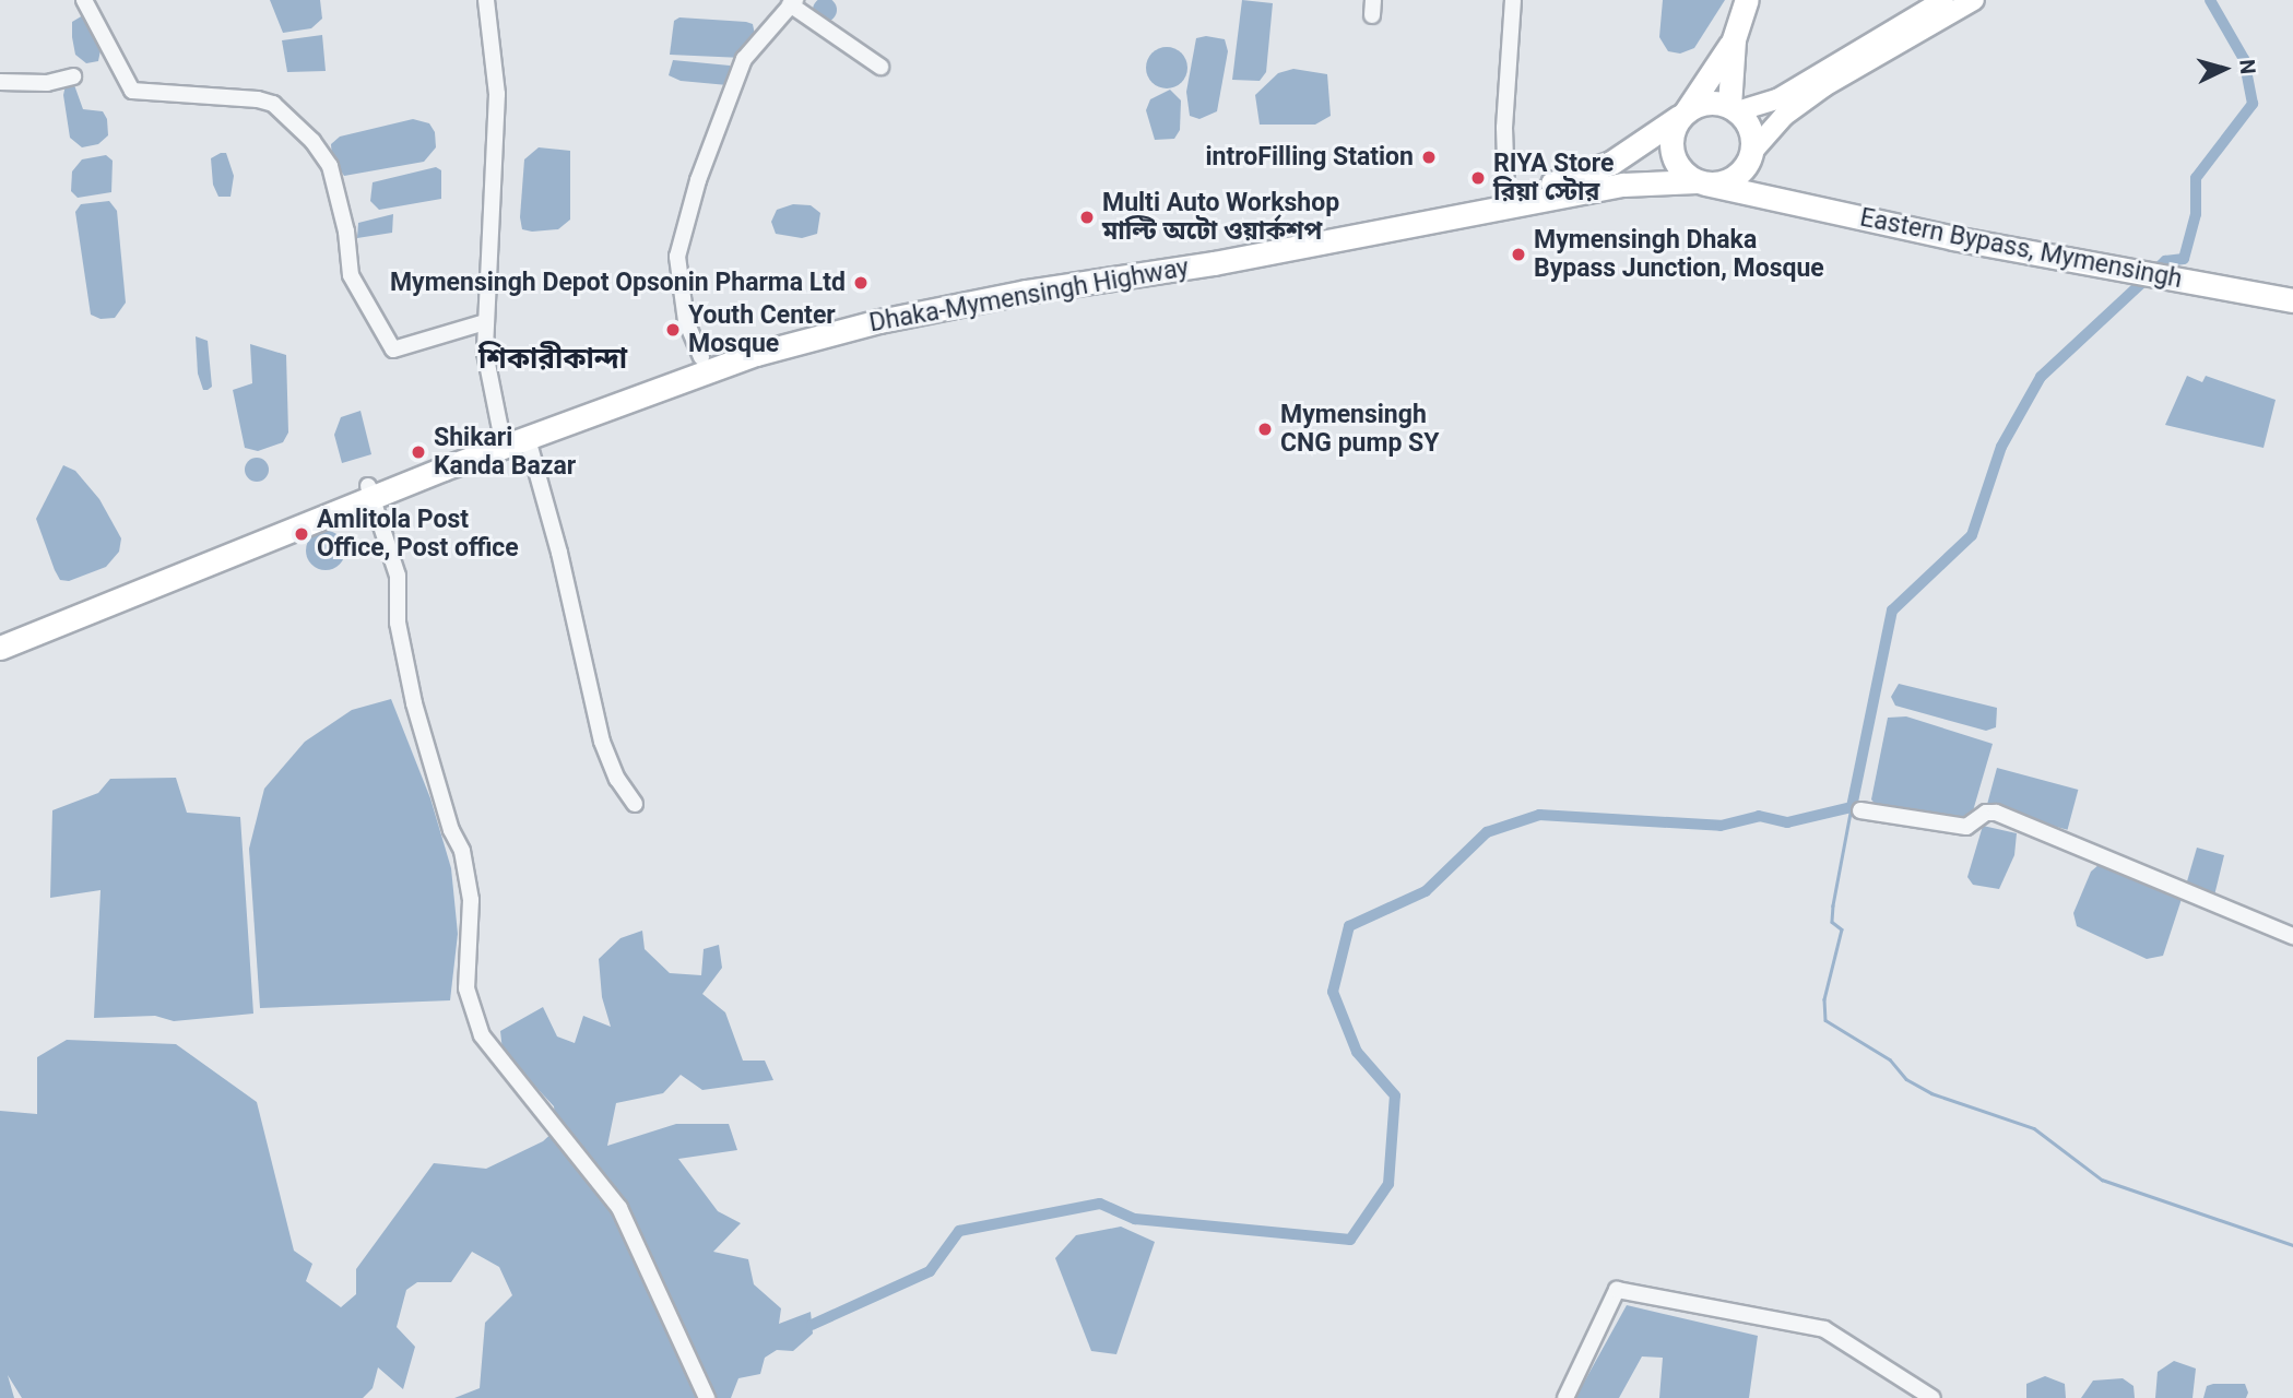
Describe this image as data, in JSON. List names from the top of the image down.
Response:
{
  "streets": {
    "highway": ["Eastern Bypass, Mymensingh", "Dhaka-Mymensingh Highway"]
  },
  "crossings": [
    ["Eastern Bypass, Mymensingh", "Dhaka-Mymensingh Highway"]
  ],
  "districts": ["শিকারীকান্দা"],
  "places": [
    "introFilling Station",
    "RIYA Store রিয়া স্টোর",
    "Multi Auto Workshop মাল্টি অটো ওয়ার্কশপ",
    "Mymensingh Dhaka Bypass Junction, Mosque",
    "Mymensingh Depot Opsonin Pharma Ltd",
    "Youth Center Mosque",
    "Mymensingh CNG pump SY",
    "Shikari Kanda Bazar",
    "Amlitola Post Office, Post office"
  ],
  "north": "right"
}
